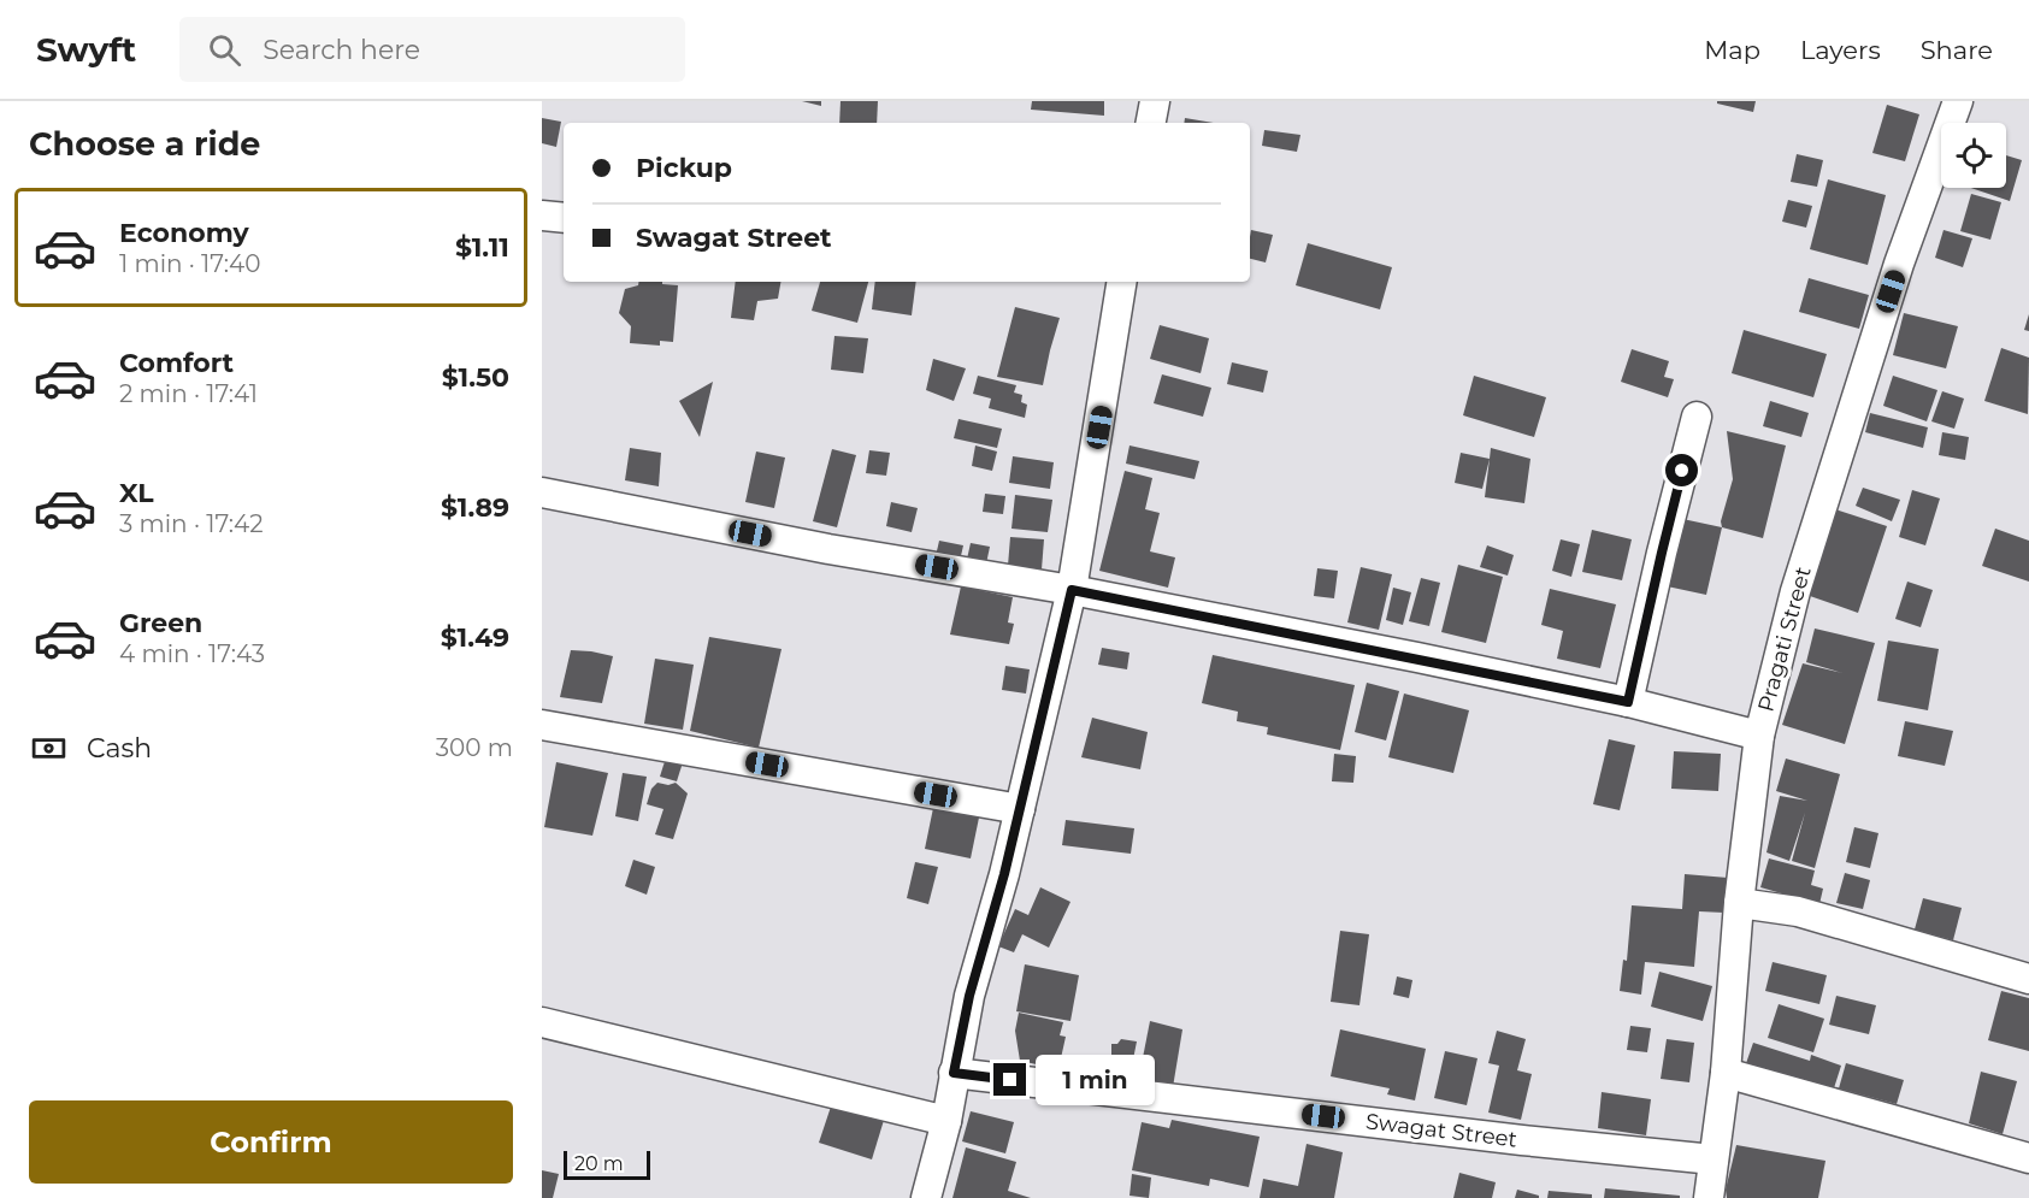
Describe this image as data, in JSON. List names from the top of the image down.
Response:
{
  "streets": {
    "street": ["Pragati Street", "Swagat Street"]
  },
  "crossings": [
    ["Pragati Street", "Swagat Street"]
  ],
  "scale_bar": "20 m",
  "page": {
    "header": "Swyft",
    "search": "Search here",
    "nav": ["Map", "Layers", "Share"],
    "heading": "Choose a ride",
    "banner": ["Pickup", "Swagat Street"],
    "list": [
      {
        "name": "Economy",
        "note": "1 min · 17:40",
        "value": "$1.11"
      },
      {
        "name": "Comfort",
        "note": "2 min · 17:41",
        "value": "$1.50"
      },
      {
        "name": "XL",
        "note": "3 min · 17:42",
        "value": "$1.89"
      },
      {
        "name": "Green",
        "note": "4 min · 17:43",
        "value": "$1.49"
      }
    ],
    "pay": ["Cash", "300 m"],
    "bubble": "1 min",
    "buttons": "Confirm",
    "scale": "20 m"
  }
}
